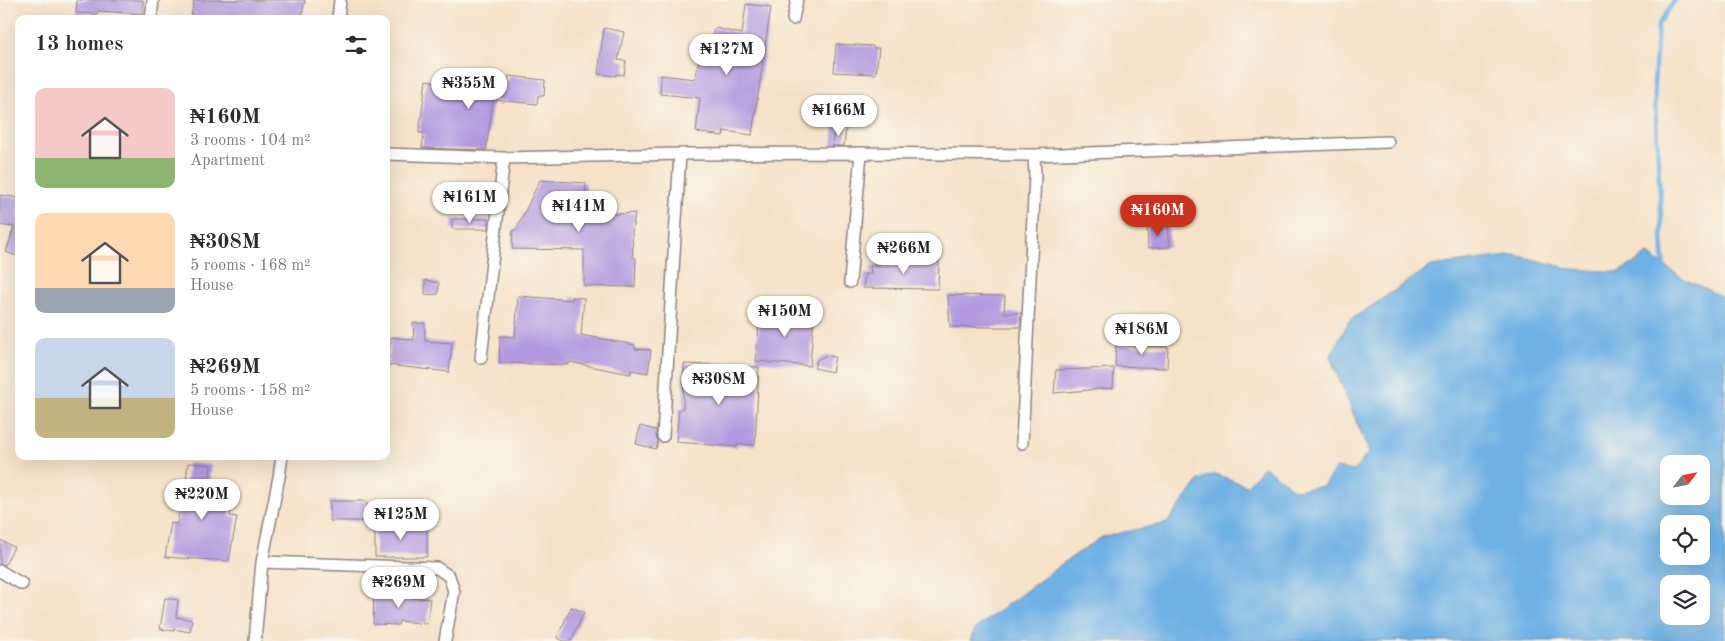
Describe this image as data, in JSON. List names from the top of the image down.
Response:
{
  "north": "top right",
  "page": {
    "heading": "13 homes",
    "price": [
      "₦127M",
      "₦355M",
      "₦166M",
      "₦161M",
      "₦141M",
      "₦160M",
      "₦266M",
      "₦150M",
      "₦186M",
      "₦308M",
      "₦220M",
      "₦125M",
      "₦269M"
    ],
    "list": [
      {
        "name": "₦160M",
        "note": "3 rooms · 104 m² · Apartment"
      },
      {
        "name": "₦308M",
        "note": "5 rooms · 168 m² · House"
      },
      {
        "name": "₦269M",
        "note": "5 rooms · 158 m² · House"
      }
    ]
  }
}
